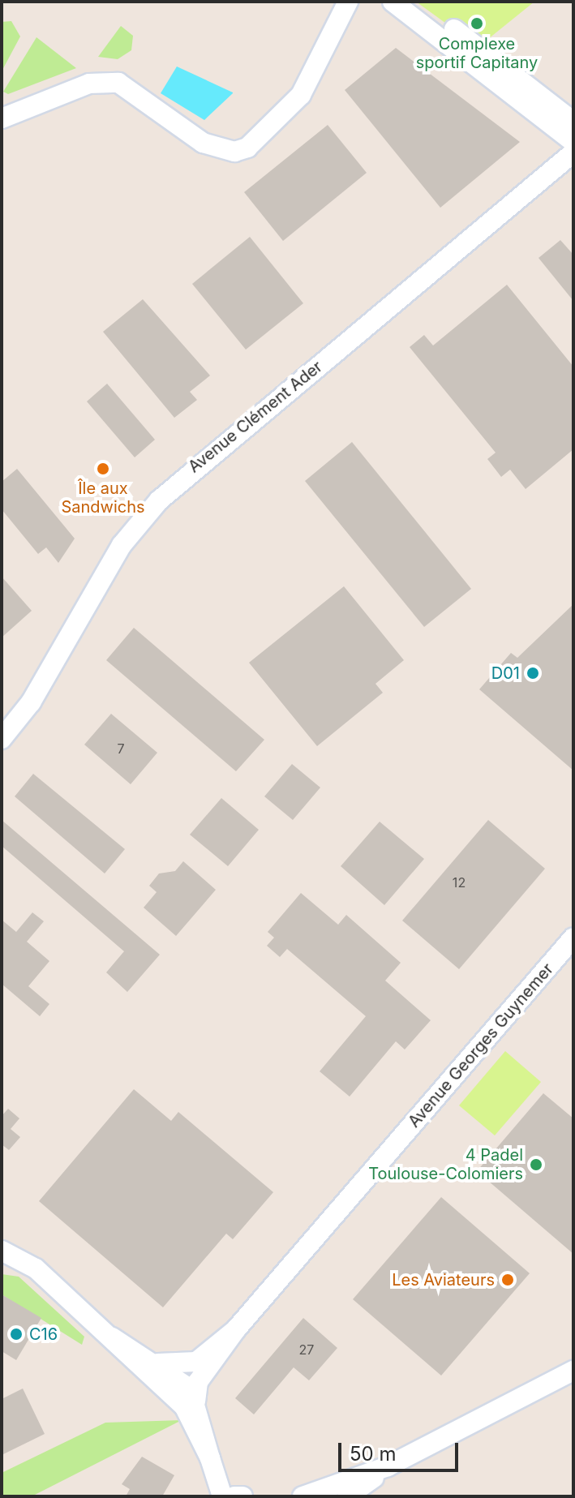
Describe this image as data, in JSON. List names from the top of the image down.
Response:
{
  "streets": {
    "street": ["Avenue Clément Ader", "Avenue Georges Guynemer"]
  },
  "places": [
    "Complexe sportif Capitany",
    "Île aux Sandwichs",
    "D01",
    "4 Padel Toulouse-Colomiers",
    "Les Aviateurs",
    "C16"
  ],
  "house_numbers": ["7", "12", "27"],
  "scale_bar": "50 m"
}
